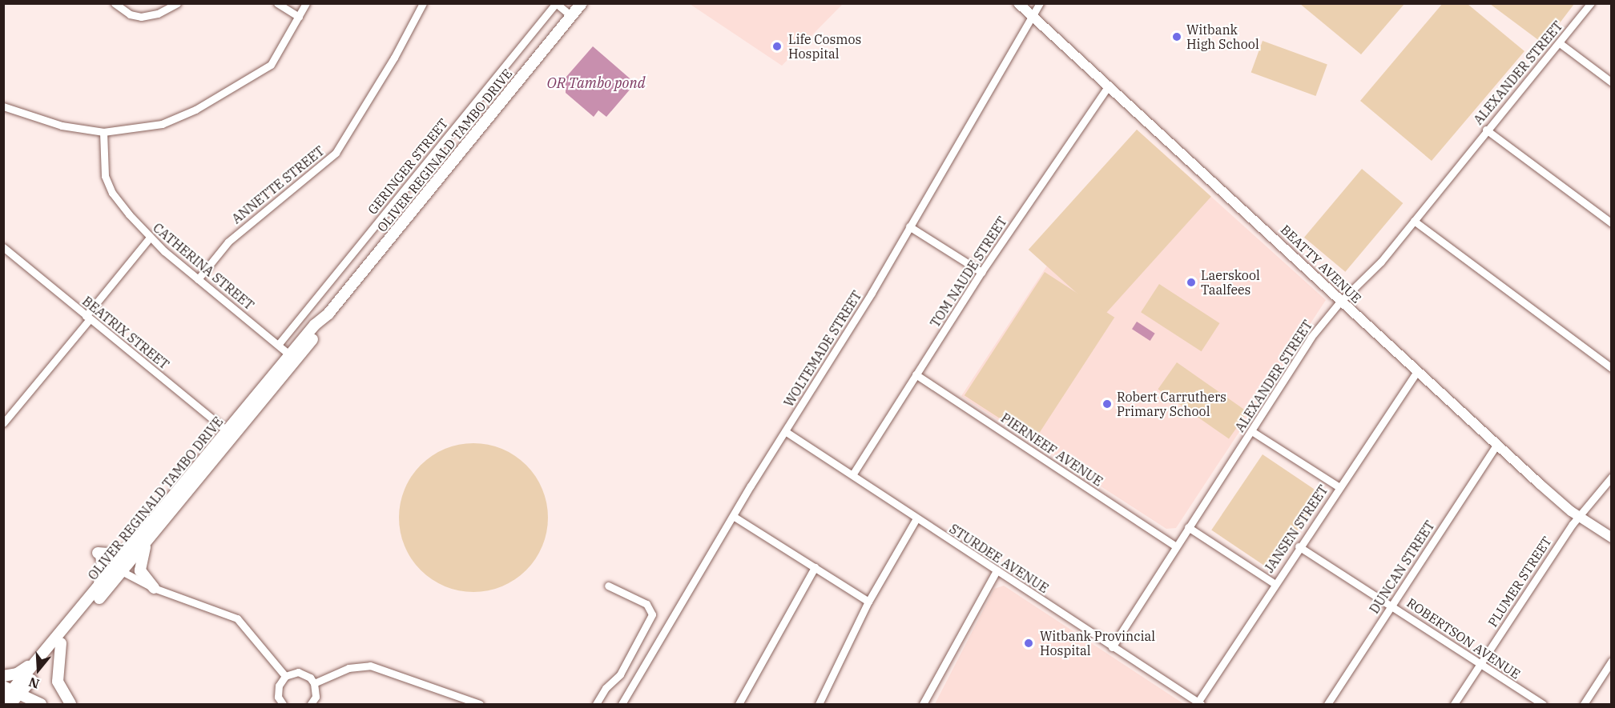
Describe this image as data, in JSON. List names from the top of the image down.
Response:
{
  "streets": {
    "main road": ["OLIVER REGINALD TAMBO DRIVE"],
    "street": [
      "ALEXANDER STREET",
      "GERINGER STREET",
      "ANNETTE STREET",
      "BEATTY AVENUE",
      "CATHERINA STREET",
      "TOM NAUDE STREET",
      "BEATRIX STREET",
      "WOLTEMADE STREET",
      "PIERNEEF AVENUE",
      "JANSEN STREET",
      "STURDEE AVENUE",
      "DUNCAN STREET",
      "PLUMER STREET",
      "ROBERTSON AVENUE"
    ]
  },
  "crossings": [
    ["ALEXANDER STREET", "BEATTY AVENUE"],
    ["ALEXANDER STREET", "PIERNEEF AVENUE"],
    ["ALEXANDER STREET", "STURDEE AVENUE"],
    ["OLIVER REGINALD TAMBO DRIVE", "CATHERINA STREET"],
    ["OLIVER REGINALD TAMBO DRIVE", "BEATRIX STREET"],
    ["GERINGER STREET", "CATHERINA STREET"],
    ["ANNETTE STREET", "CATHERINA STREET"],
    ["BEATTY AVENUE", "TOM NAUDE STREET"],
    ["BEATTY AVENUE", "WOLTEMADE STREET"],
    ["BEATTY AVENUE", "JANSEN STREET"],
    ["BEATTY AVENUE", "DUNCAN STREET"],
    ["BEATTY AVENUE", "PLUMER STREET"],
    ["TOM NAUDE STREET", "PIERNEEF AVENUE"],
    ["TOM NAUDE STREET", "STURDEE AVENUE"],
    ["WOLTEMADE STREET", "STURDEE AVENUE"],
    ["JANSEN STREET", "STURDEE AVENUE"],
    ["JANSEN STREET", "ROBERTSON AVENUE"],
    ["DUNCAN STREET", "ROBERTSON AVENUE"],
    ["PLUMER STREET", "ROBERTSON AVENUE"]
  ],
  "water": ["OR Tambo pond"],
  "places": [
    "Witbank High School",
    "Life Cosmos Hospital",
    "Laerskool Taalfees",
    "Robert Carruthers Primary School",
    "Witbank Provincial Hospital"
  ],
  "north": "bottom"
}
